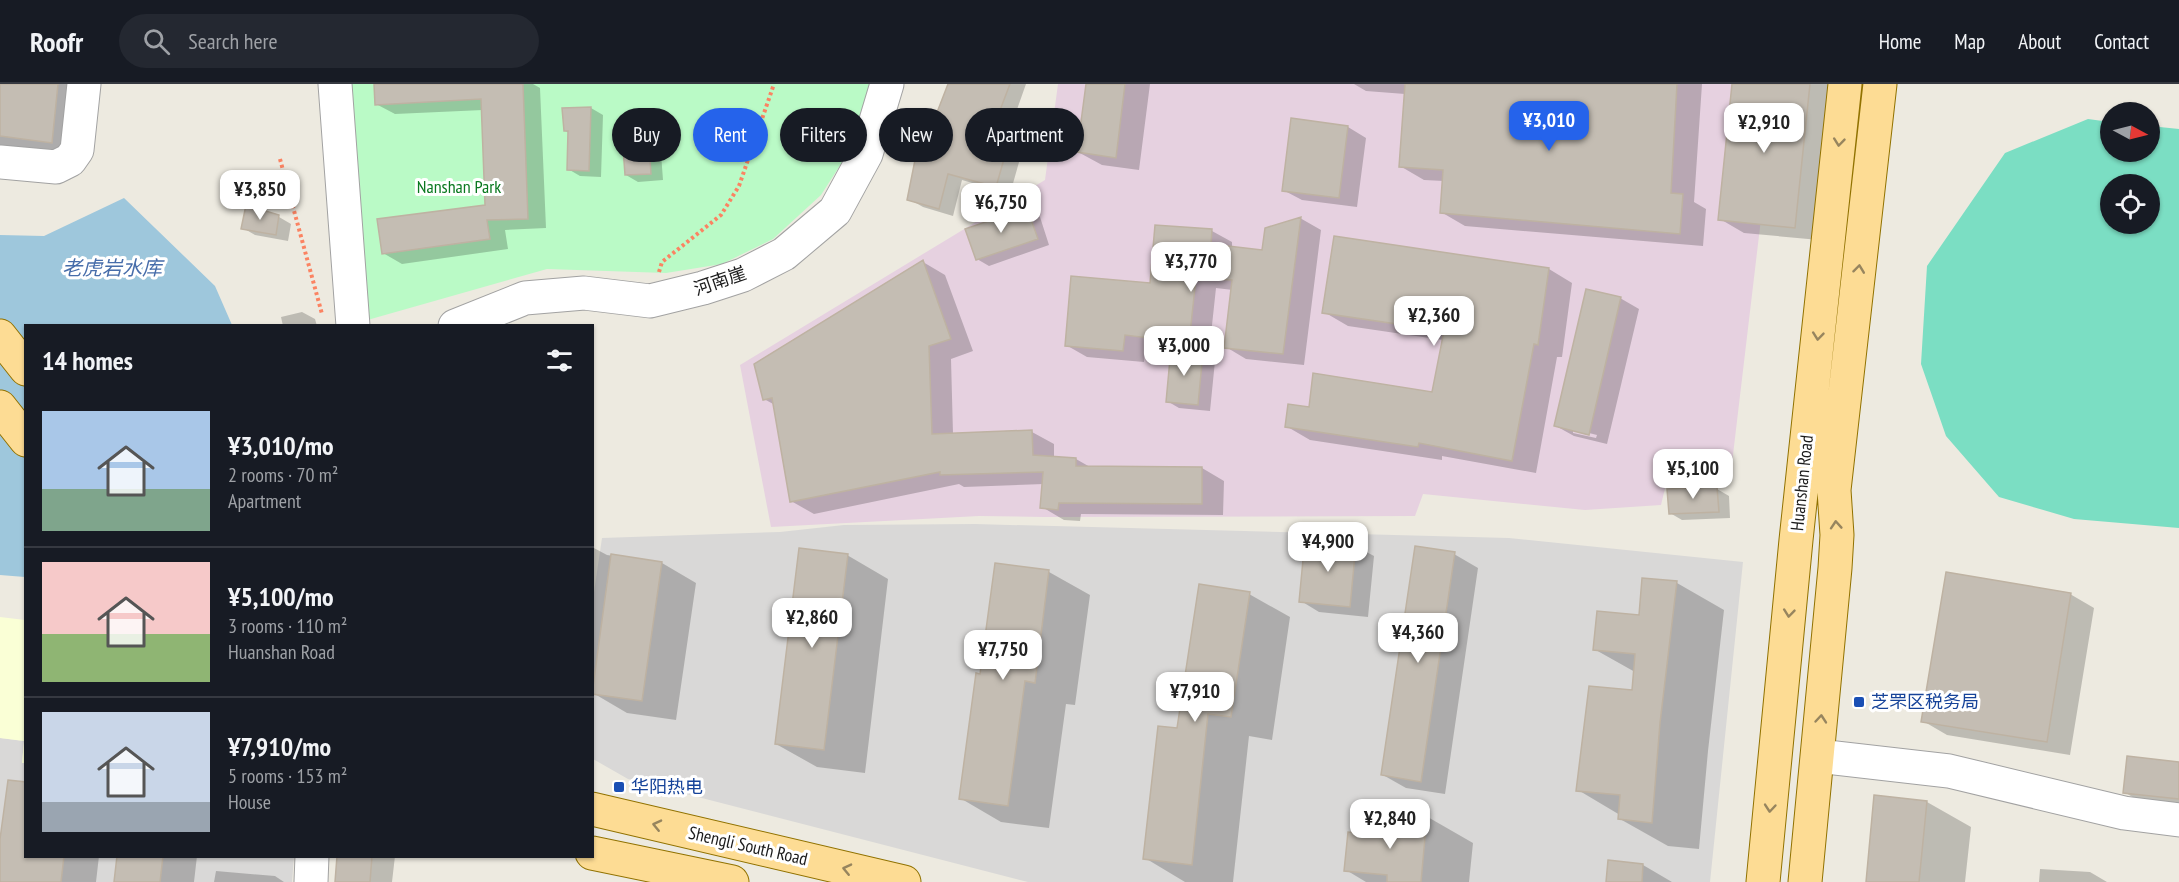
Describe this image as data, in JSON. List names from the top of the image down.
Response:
{
  "streets": {
    "main road": ["Huanshan Road", "Shengli South Road"],
    "street": ["河南崖"]
  },
  "water": ["老虎岩水库"],
  "parks": ["Nanshan Park"],
  "places": {
    "transit": ["芝罘区税务局", "华阳热电"]
  },
  "north": "right",
  "page": {
    "header": "Roofr",
    "search": "Search here",
    "nav": [
      "Home",
      "Map",
      "About",
      "Contact"
    ],
    "price": [
      "¥3,010",
      "¥2,910",
      "¥3,850",
      "¥6,750",
      "¥3,770",
      "¥2,360",
      "¥3,000",
      "¥5,100",
      "¥4,900",
      "¥2,860",
      "¥4,360",
      "¥7,750",
      "¥7,910",
      "¥2,840"
    ],
    "chip": [
      "Buy",
      "Rent",
      "Filters",
      "New",
      "Apartment"
    ],
    "heading": "14 homes",
    "list": [
      {
        "name": "¥3,010/mo",
        "note": "2 rooms · 70 m² · Apartment"
      },
      {
        "name": "¥5,100/mo",
        "note": "3 rooms · 110 m² · Huanshan Road"
      },
      {
        "name": "¥7,910/mo",
        "note": "5 rooms · 153 m² · House"
      }
    ]
  }
}
